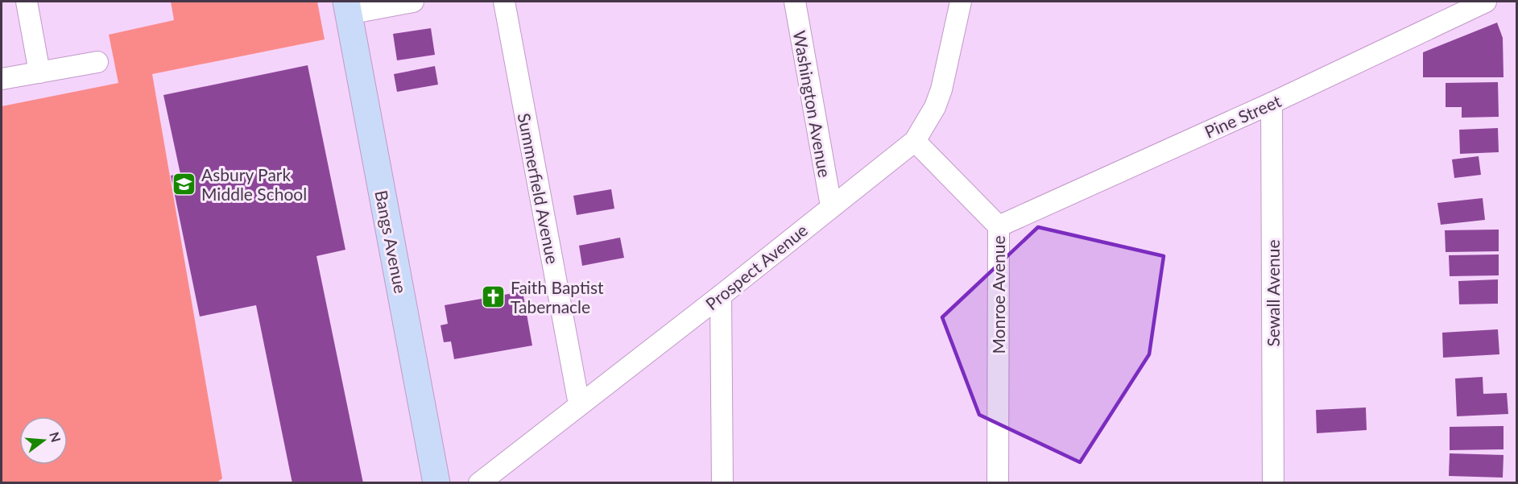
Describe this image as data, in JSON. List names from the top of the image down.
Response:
{
  "streets": {
    "street": [
      "Washington Avenue",
      "Pine Street",
      "Summerfield Avenue",
      "Bangs Avenue",
      "Prospect Avenue",
      "Sewall Avenue",
      "Monroe Avenue"
    ]
  },
  "crossings": [
    ["Washington Avenue", "Prospect Avenue"],
    ["Pine Street", "Sewall Avenue"],
    ["Pine Street", "Monroe Avenue"],
    ["Summerfield Avenue", "Prospect Avenue"],
    ["Prospect Avenue", "Monroe Avenue"]
  ],
  "places": {
    "school or university": ["Asbury Park Middle School"],
    "church": ["Faith Baptist Tabernacle"]
  },
  "north": "right"
}
